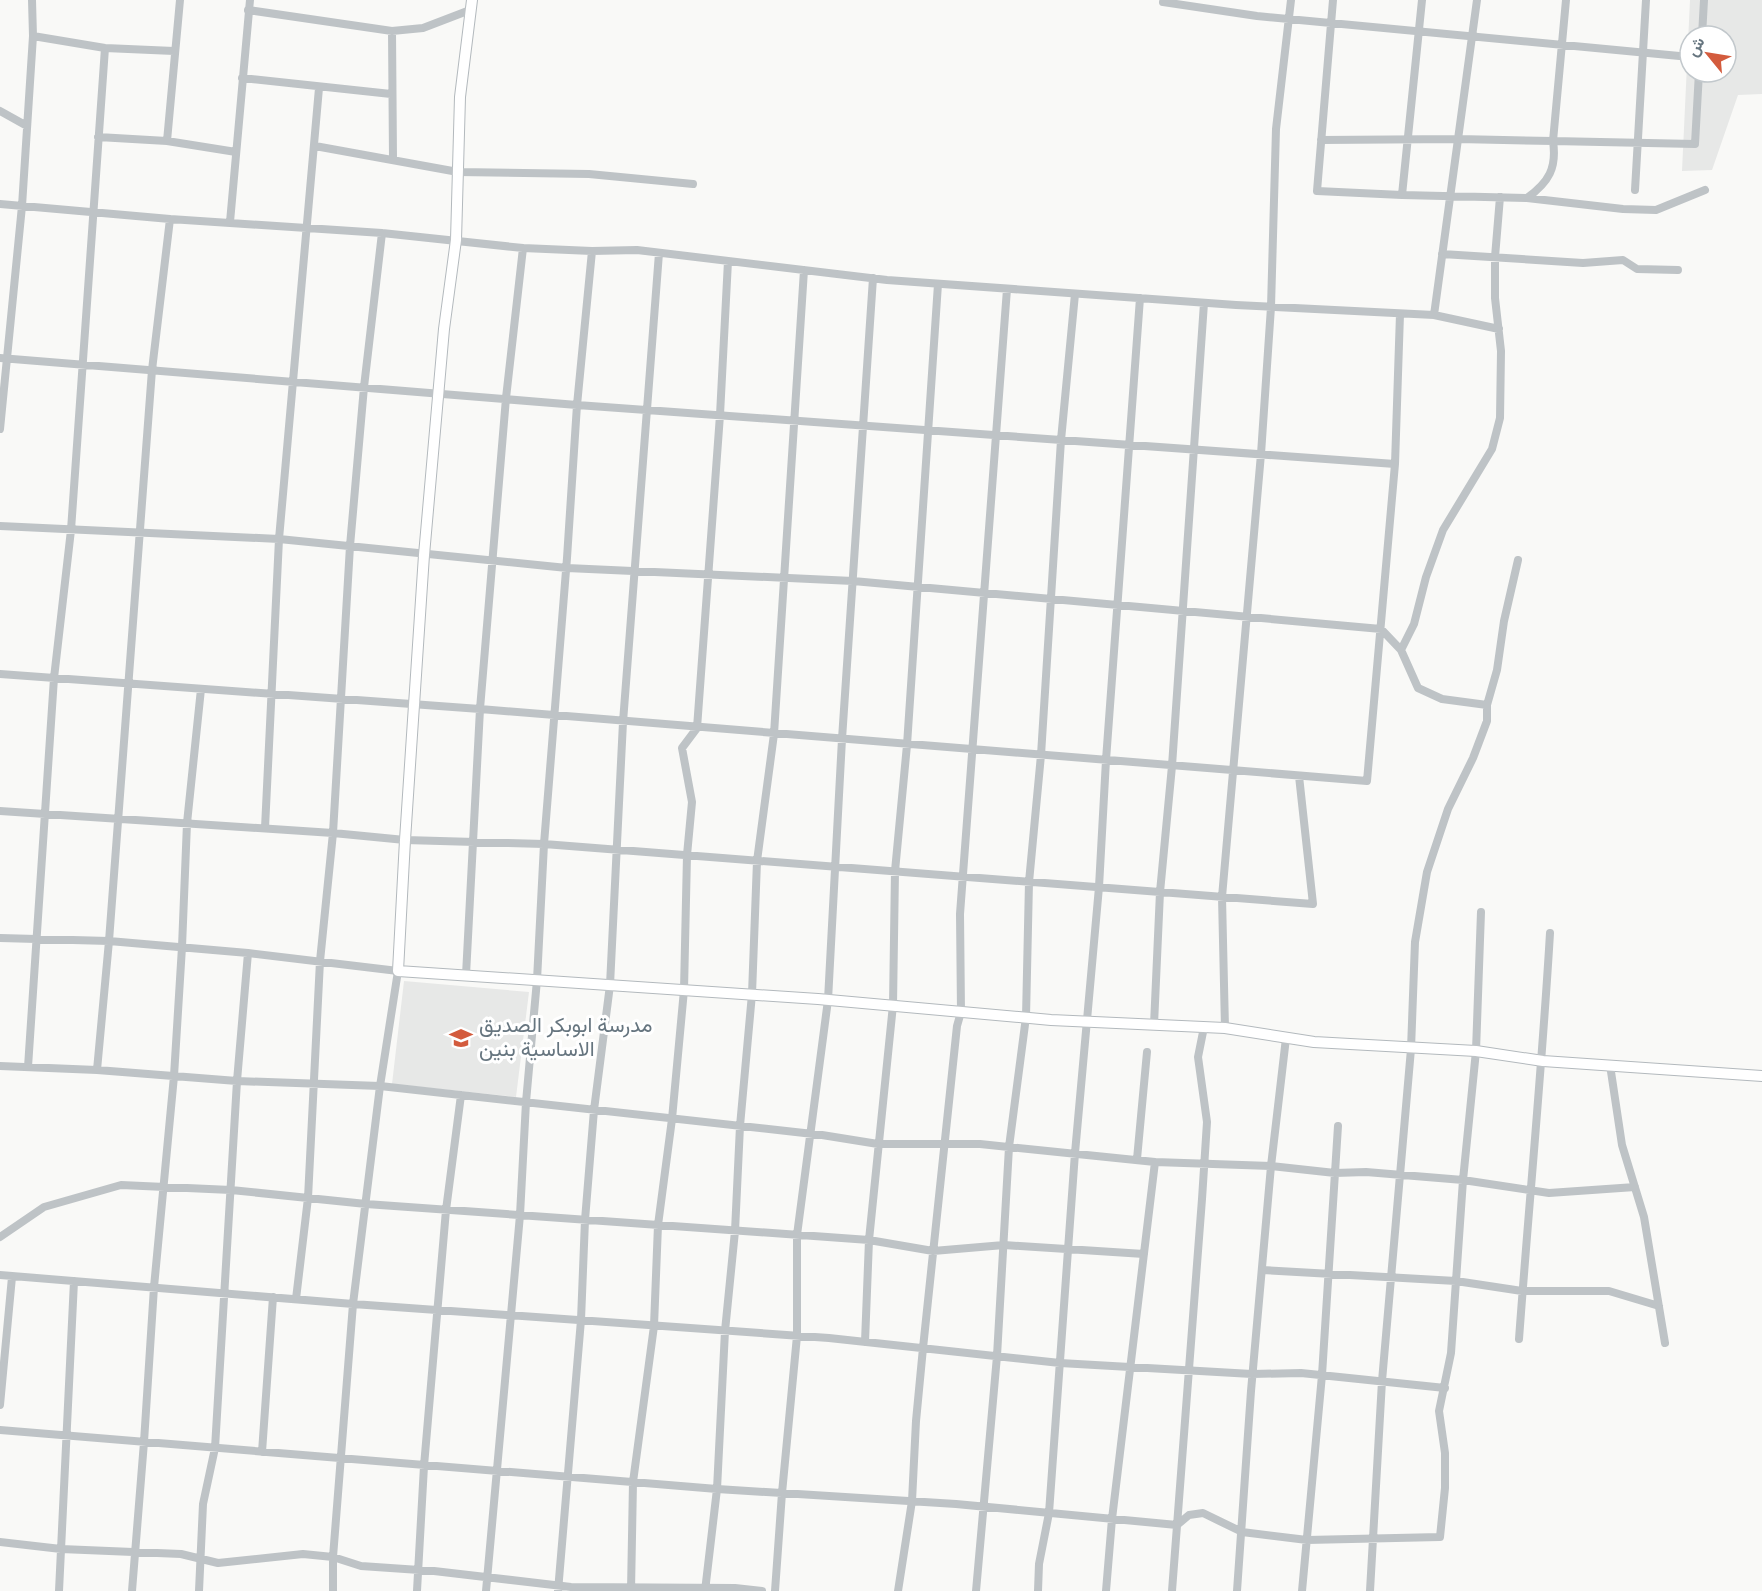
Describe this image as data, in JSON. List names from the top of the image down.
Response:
{
  "places": {
    "school or university": ["مدرسة ابوبكر الصديق الاساسية بنين"]
  },
  "north": "top left"
}
